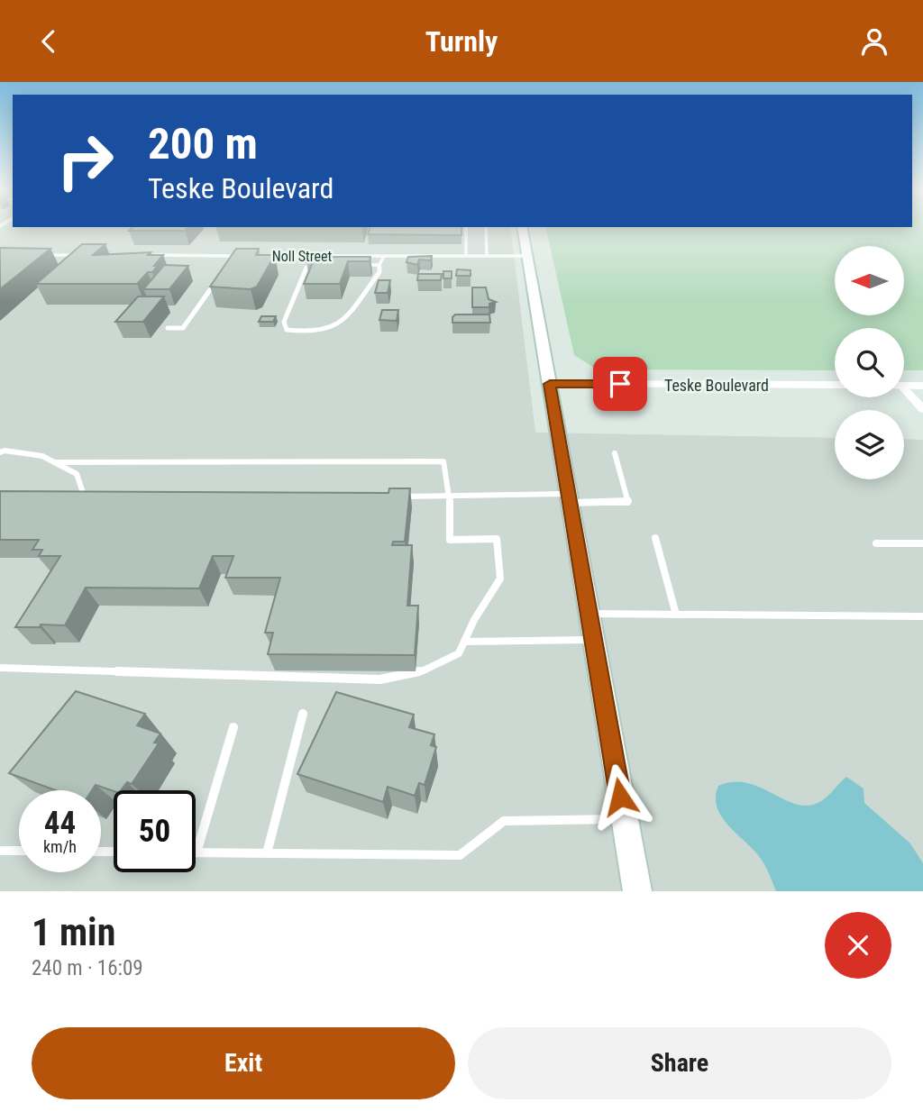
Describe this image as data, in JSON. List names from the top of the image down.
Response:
{
  "streets": {
    "street": ["Teske Boulevard"],
    "lane": ["Noll Street"]
  },
  "north": "left",
  "page": {
    "header": "Turnly",
    "turn": ["200 m", "Teske Boulevard"],
    "speed": "44 km/h",
    "limit": "50",
    "heading": ["1 min", "240 m · 16:09"],
    "buttons": ["Exit", "Share"]
  }
}
